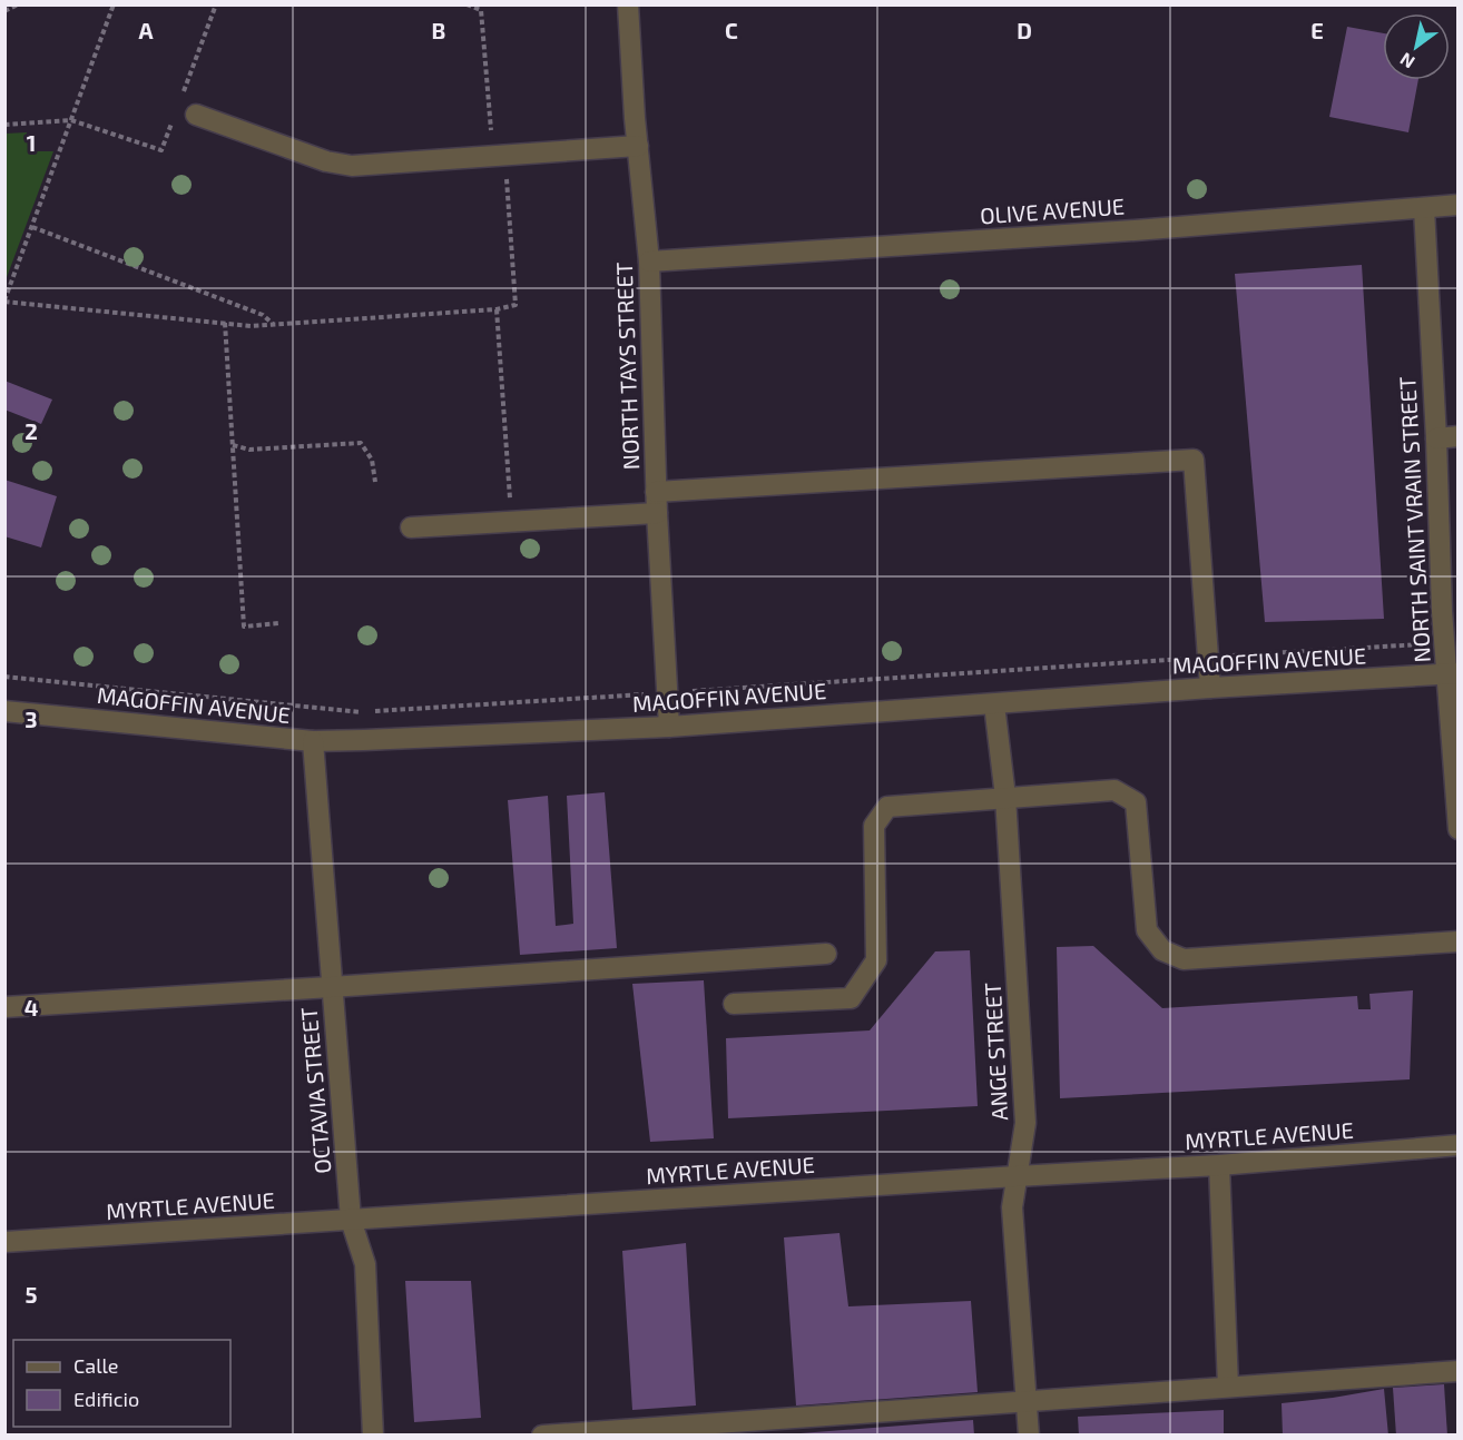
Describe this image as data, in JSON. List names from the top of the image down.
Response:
{
  "streets": {
    "street": [
      "OLIVE AVENUE",
      "NORTH TAYS STREET",
      "NORTH SAINT VRAIN STREET",
      "MAGOFFIN AVENUE",
      "ANGE STREET",
      "OCTAVIA STREET",
      "MYRTLE AVENUE"
    ]
  },
  "crossings": [
    ["OLIVE AVENUE", "NORTH TAYS STREET"],
    ["OLIVE AVENUE", "NORTH SAINT VRAIN STREET"],
    ["NORTH TAYS STREET", "MAGOFFIN AVENUE"],
    ["NORTH SAINT VRAIN STREET", "MAGOFFIN AVENUE"],
    ["MAGOFFIN AVENUE", "ANGE STREET"],
    ["MAGOFFIN AVENUE", "OCTAVIA STREET"],
    ["ANGE STREET", "MYRTLE AVENUE"],
    ["OCTAVIA STREET", "MYRTLE AVENUE"]
  ],
  "legend": ["Calle", "Edificio"],
  "north": "bottom left",
  "grid": {
    "columns": [
      "A",
      "B",
      "C",
      "D",
      "E"
    ],
    "rows": [
      "1",
      "2",
      "3",
      "4",
      "5"
    ]
  }
}
